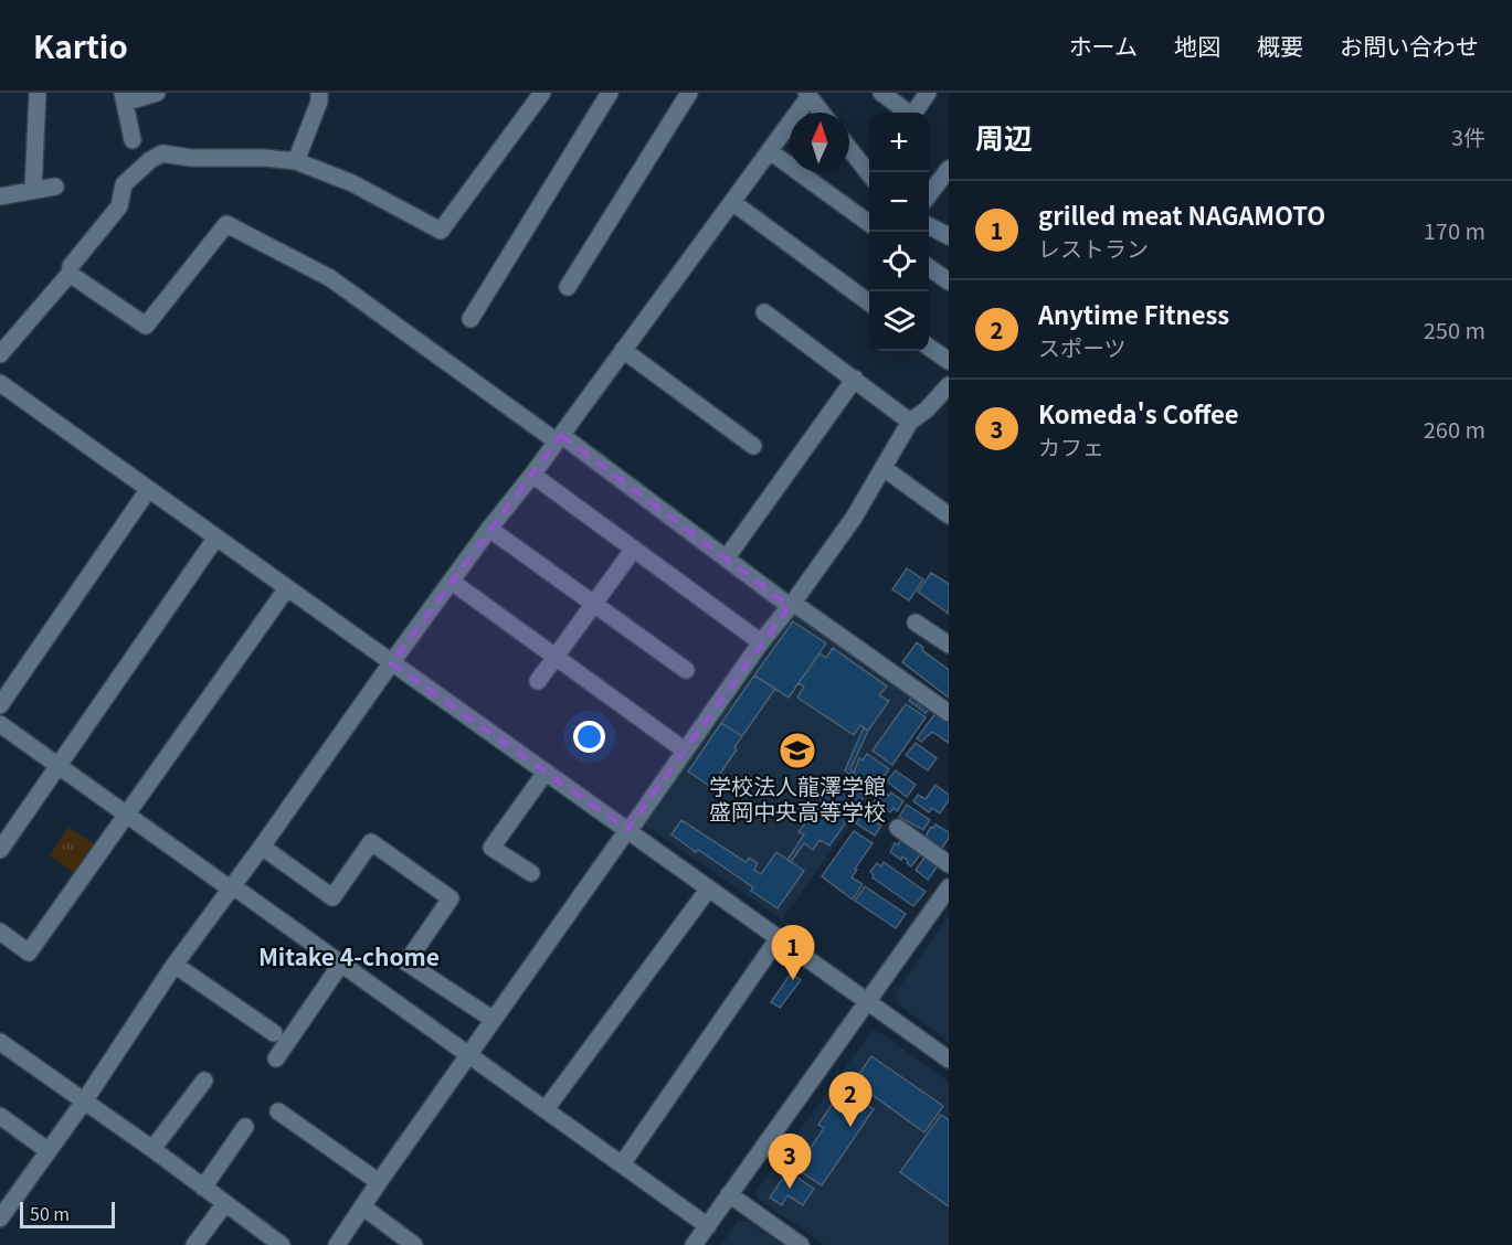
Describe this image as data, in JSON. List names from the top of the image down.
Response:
{
  "districts": ["Mitake 4-chome"],
  "places": {
    "school or university": ["学校法人龍澤学館 盛岡中央高等学校"]
  },
  "scale_bar": "50 m",
  "north": "top",
  "page": {
    "header": "Kartio",
    "nav": [
      "ホーム",
      "地図",
      "概要",
      "お問い合わせ"
    ],
    "heading": ["周辺", "3件"],
    "map_buttons": ["+", "−"],
    "list": [
      {
        "mark": "1",
        "name": "grilled meat NAGAMOTO",
        "note": "レストラン",
        "value": "170 m"
      },
      {
        "mark": "2",
        "name": "Anytime Fitness",
        "note": "スポーツ",
        "value": "250 m"
      },
      {
        "mark": "3",
        "name": "Komeda's Coffee",
        "note": "カフェ",
        "value": "260 m"
      }
    ],
    "pins": ["1", "2", "3"],
    "scale": "50 m"
  }
}
